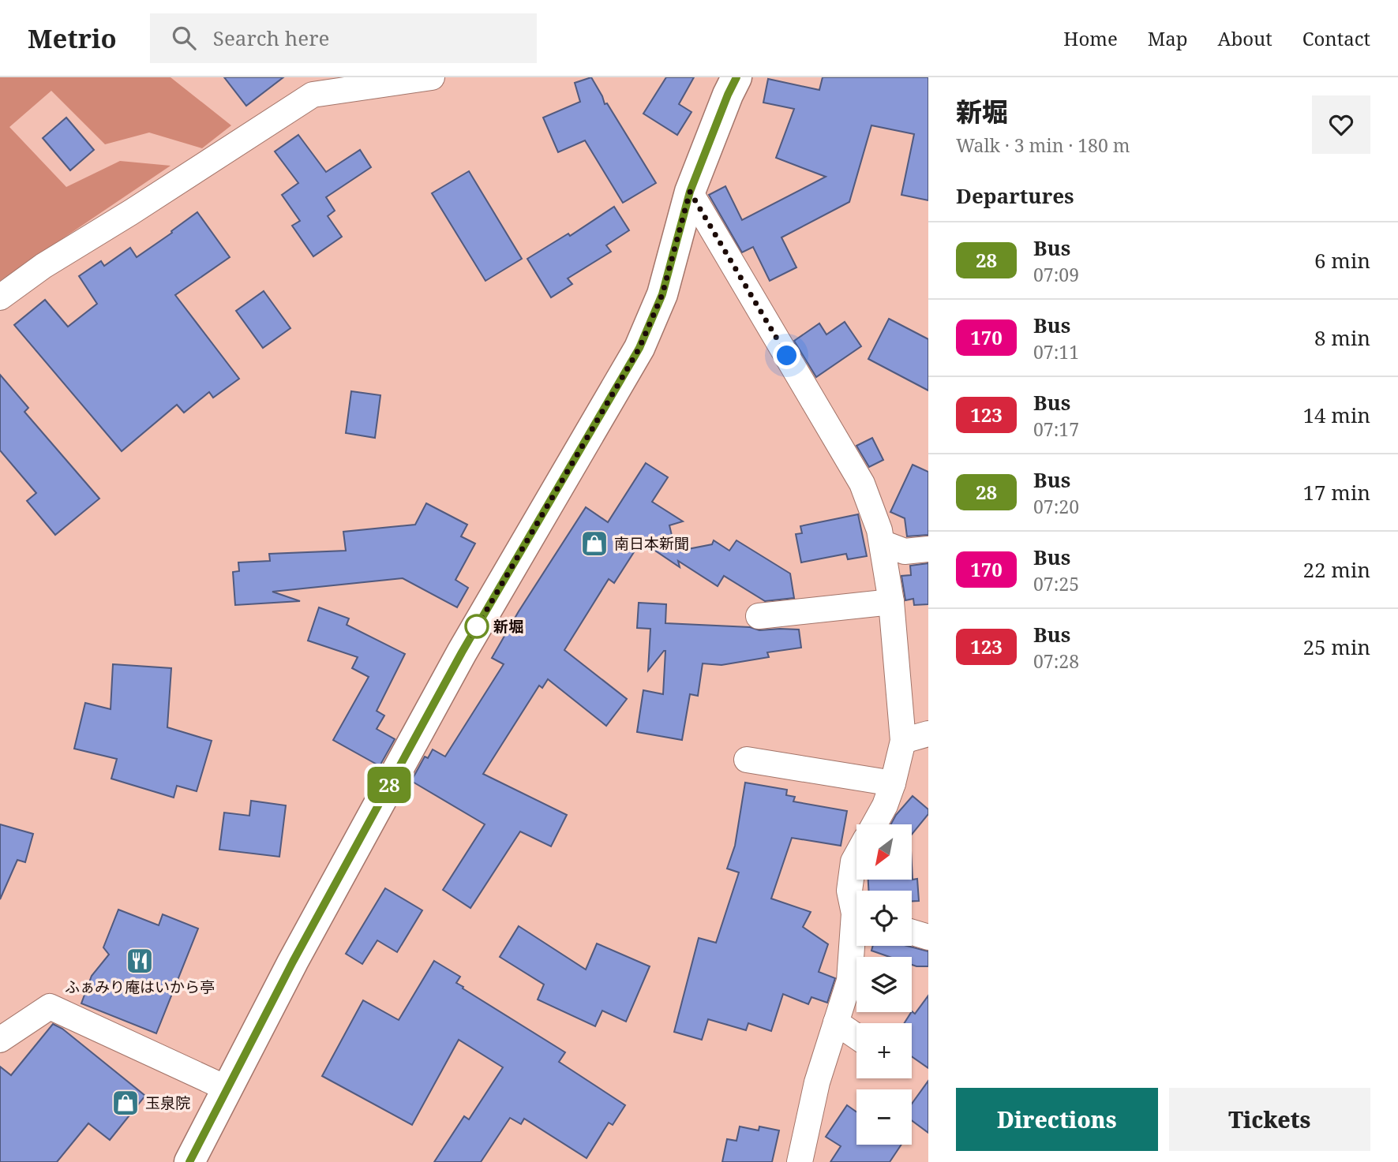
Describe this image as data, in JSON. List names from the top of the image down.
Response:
{
  "places": {
    "shop": ["南日本新聞", "玉泉院"],
    "other": ["新堀"],
    "restaurant": ["ふぁみり庵はいから亭"]
  },
  "lines": ["bus line 28"],
  "north": "bottom left",
  "page": {
    "header": "Metrio",
    "search": "Search here",
    "nav": [
      "Home",
      "Map",
      "About",
      "Contact"
    ],
    "on_map": "28",
    "heading": [
      ["新堀", "Walk · 3 min · 180 m"],
      "Departures"
    ],
    "list": [
      {
        "mark": "28",
        "name": "Bus",
        "note": "07:09",
        "value": "6 min"
      },
      {
        "mark": "170",
        "name": "Bus",
        "note": "07:11",
        "value": "8 min"
      },
      {
        "mark": "123",
        "name": "Bus",
        "note": "07:17",
        "value": "14 min"
      },
      {
        "mark": "28",
        "name": "Bus",
        "note": "07:20",
        "value": "17 min"
      },
      {
        "mark": "170",
        "name": "Bus",
        "note": "07:25",
        "value": "22 min"
      },
      {
        "mark": "123",
        "name": "Bus",
        "note": "07:28",
        "value": "25 min"
      }
    ],
    "map_buttons": ["+", "−"],
    "buttons": ["Directions", "Tickets"]
  }
}
